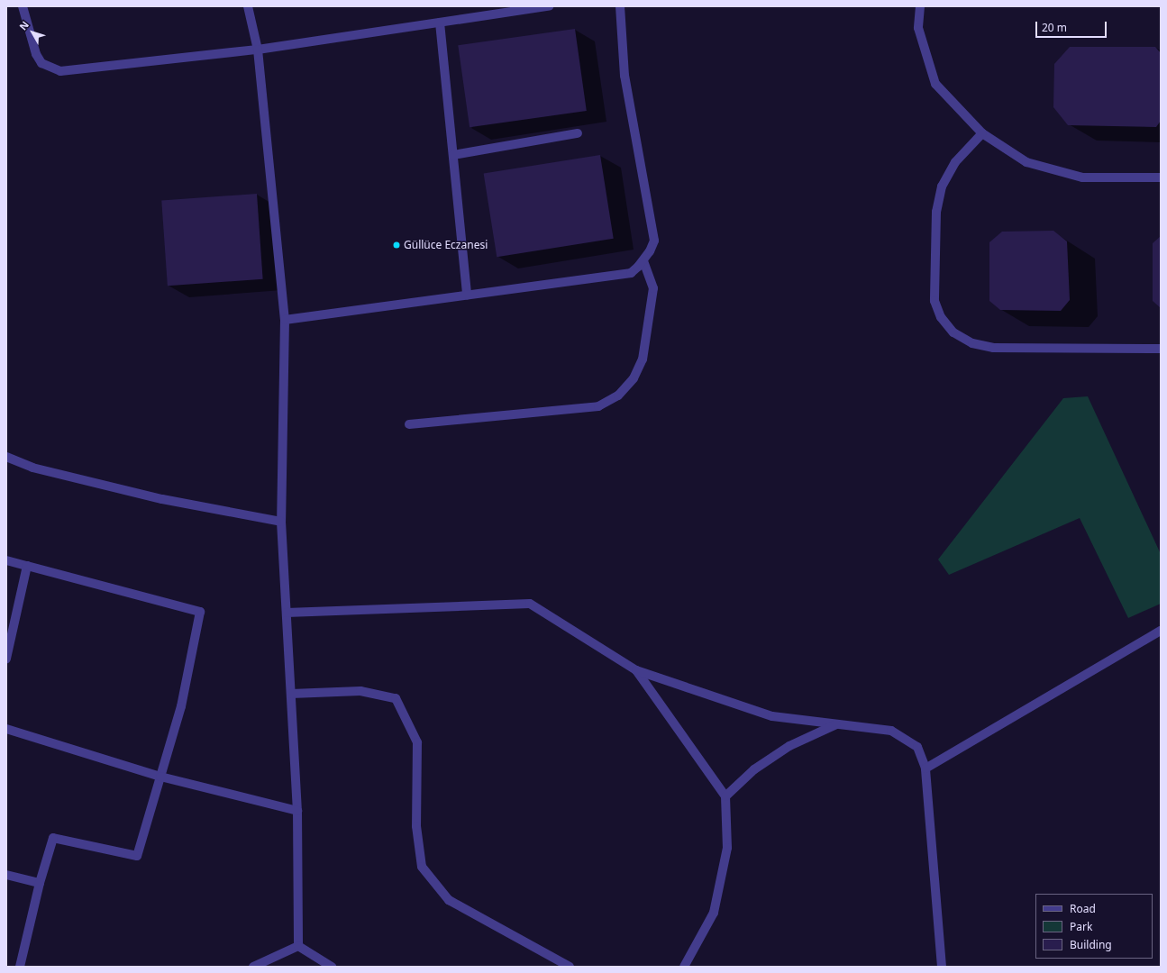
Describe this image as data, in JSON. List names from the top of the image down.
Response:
{
  "places": ["Güllüce Eczanesi"],
  "legend": ["Road", "Park", "Building"],
  "scale_bar": "20 m",
  "north": "top left"
}
